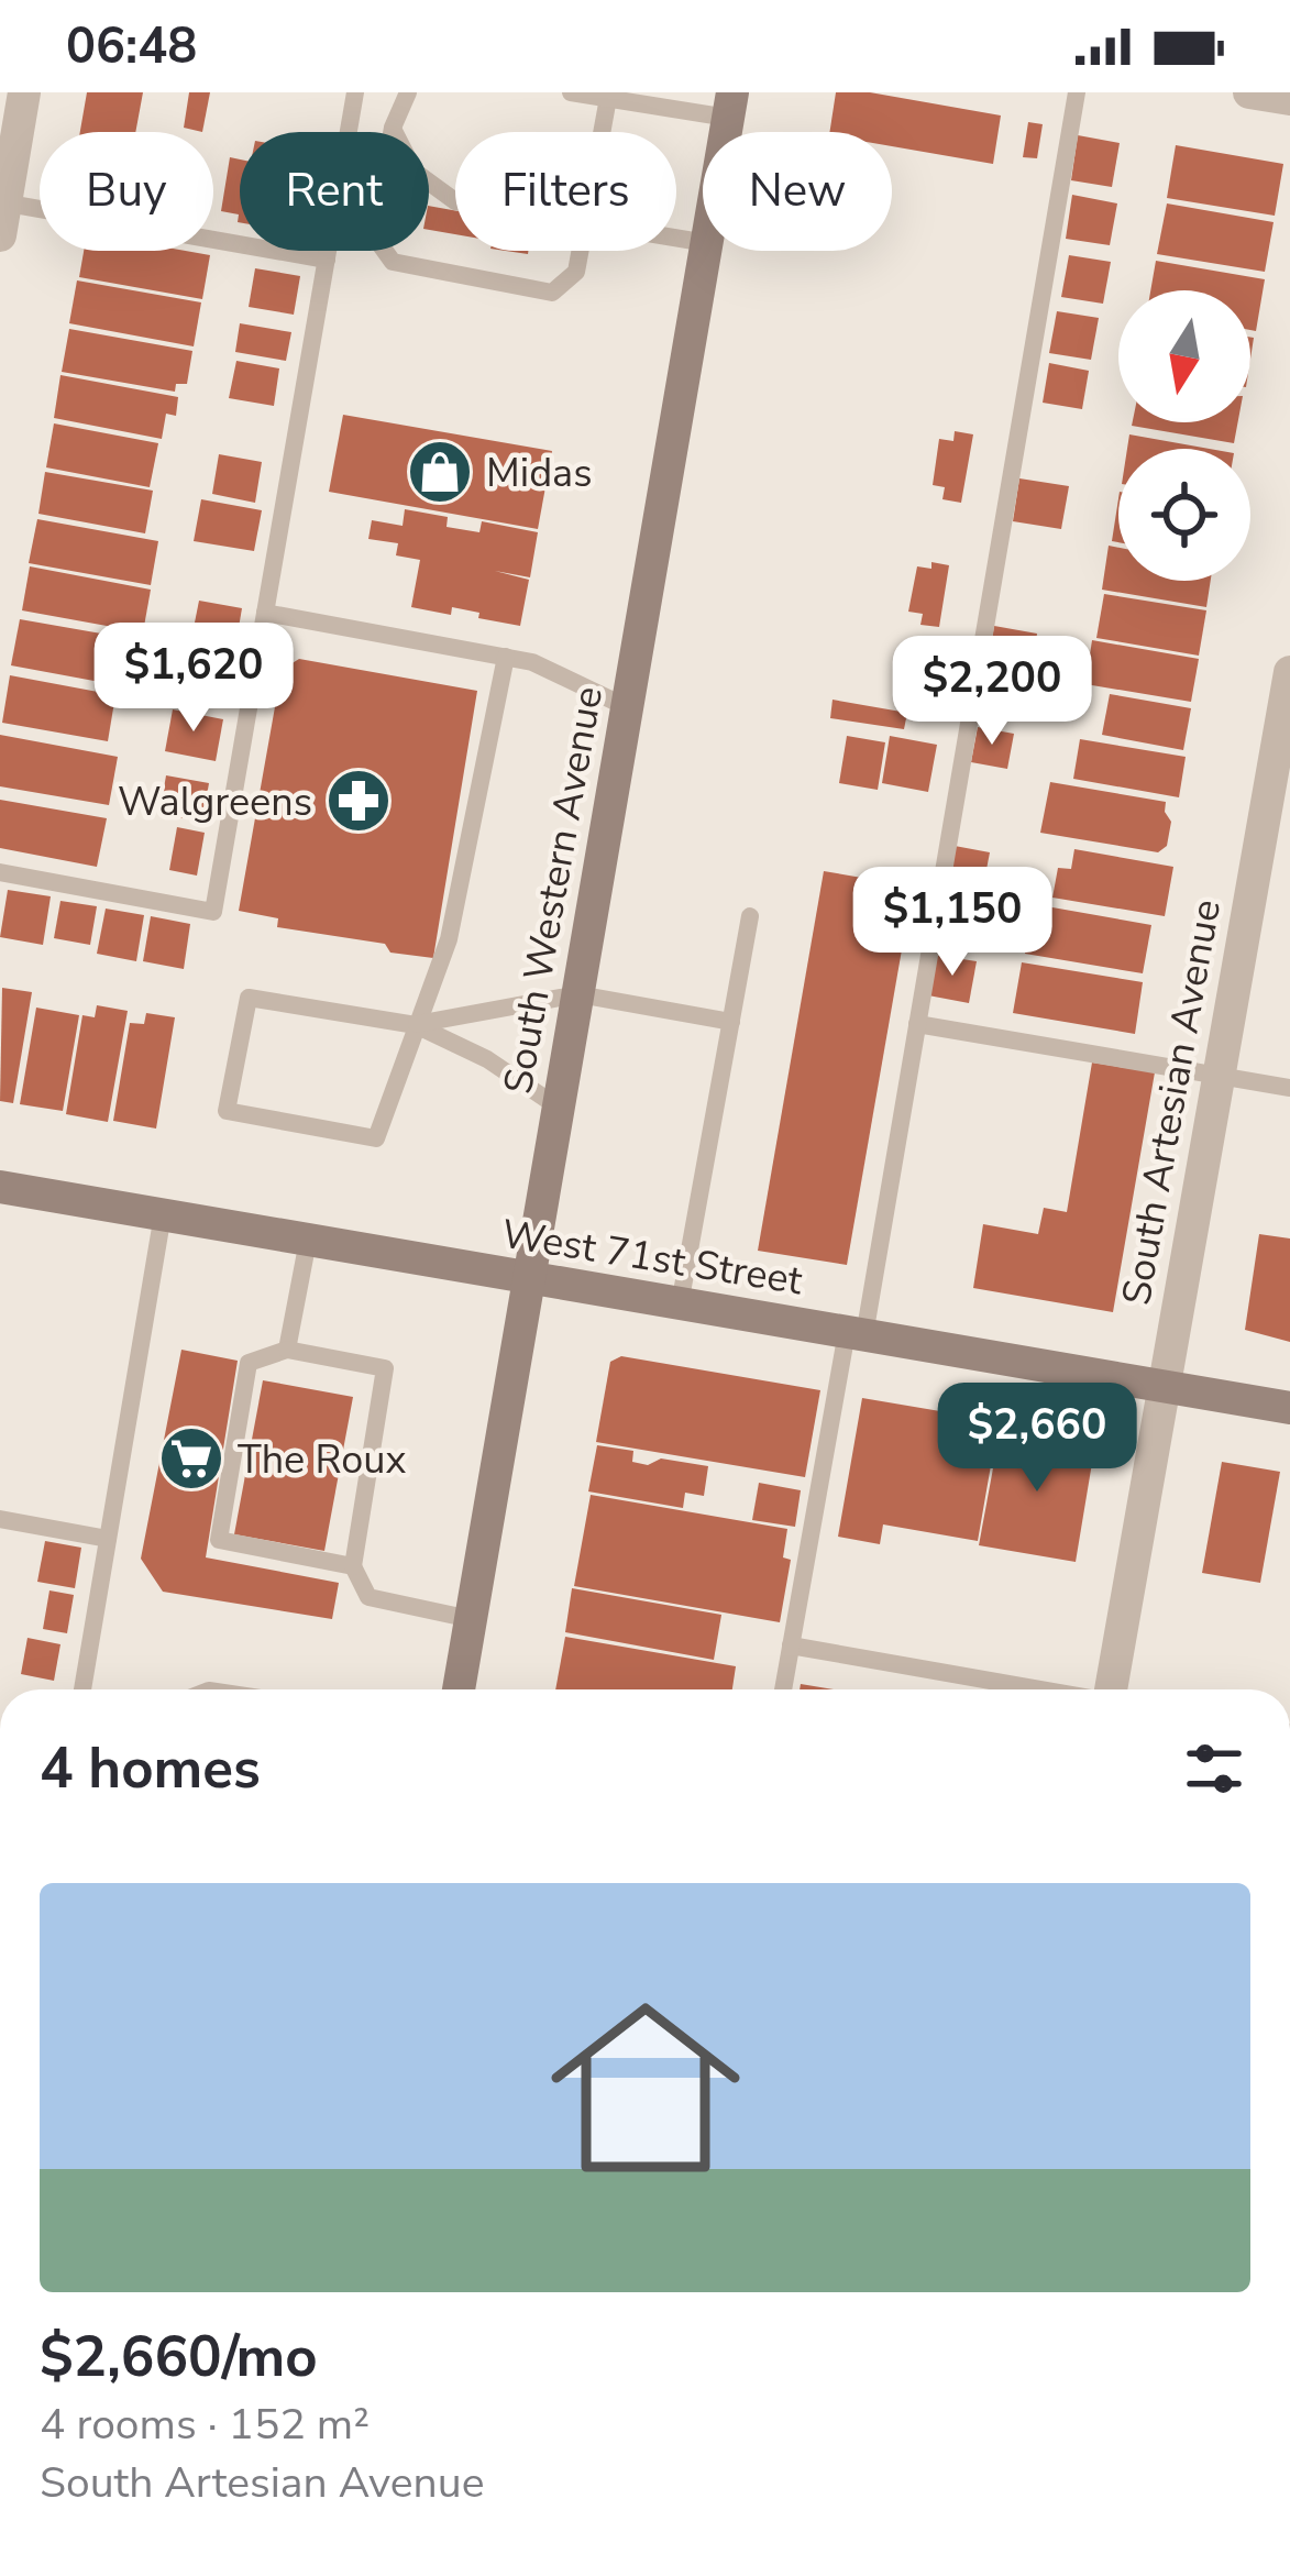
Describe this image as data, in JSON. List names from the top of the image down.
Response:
{
  "streets": {
    "main road": ["South Western Avenue", "West 71st Street"],
    "street": ["South Artesian Avenue"]
  },
  "crossings": [
    ["South Western Avenue", "West 71st Street"],
    ["South Artesian Avenue", "West 71st Street"]
  ],
  "places": {
    "shop": ["Midas"],
    "pharmacy": ["Walgreens"],
    "supermarket": ["The Roux"]
  },
  "north": "bottom",
  "page": {
    "status": "06:48",
    "chip": [
      "Buy",
      "Rent",
      "Filters",
      "New"
    ],
    "price": [
      "$1,620",
      "$2,200",
      "$1,150",
      "$2,660"
    ],
    "heading": "4 homes",
    "list": [
      {
        "name": "$2,660/mo",
        "note": "4 rooms · 152 m² · South Artesian Avenue"
      }
    ]
  }
}
